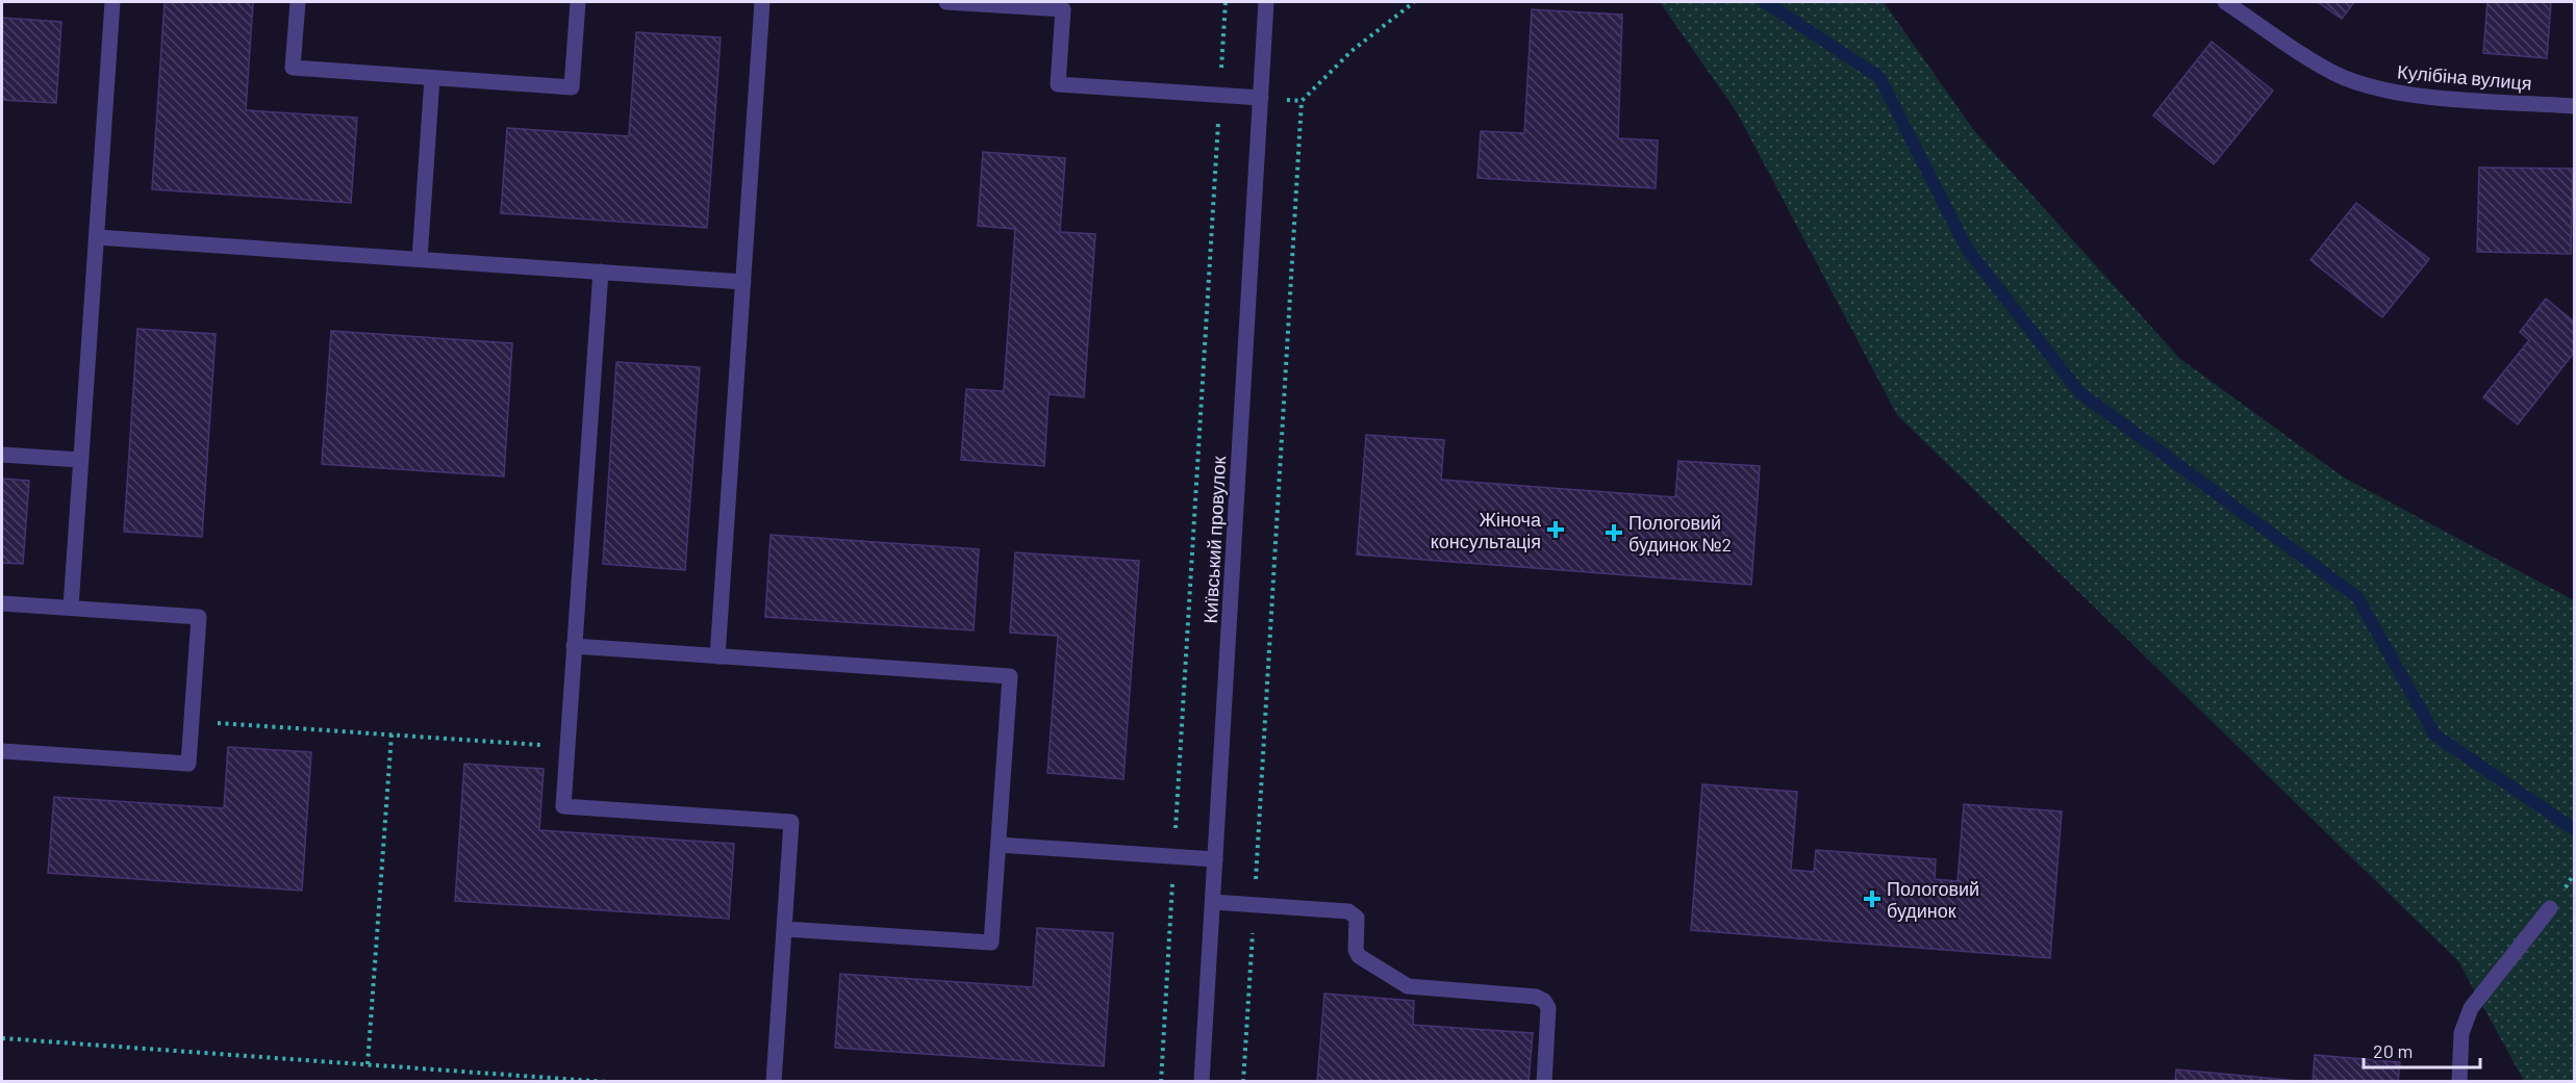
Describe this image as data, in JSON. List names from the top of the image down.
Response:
{
  "streets": {
    "street": ["Кулібіна вулиця", "Київський провулок"]
  },
  "places": {
    "health": ["Жіноча консультація", "Пологовий будинок №2", "Пологовий будинок"]
  },
  "scale_bar": "20 m"
}
